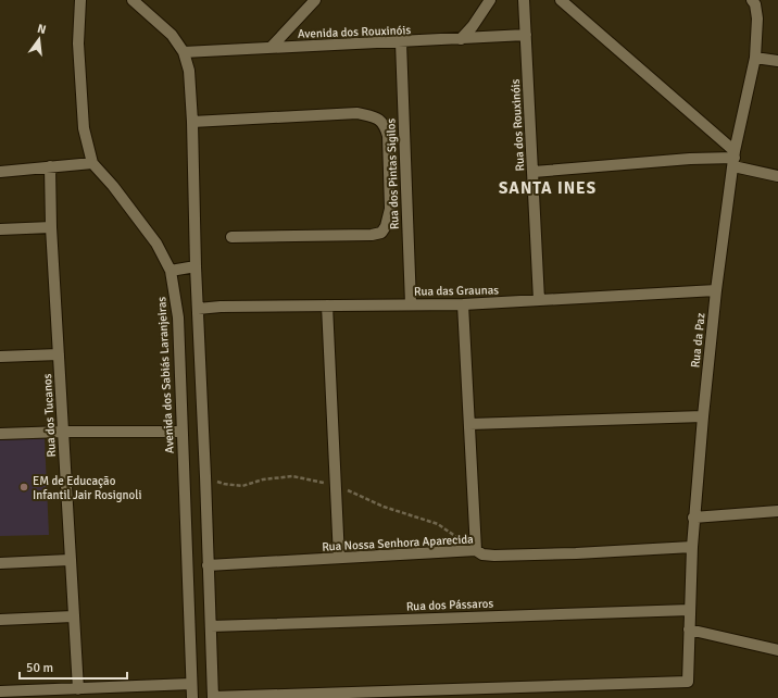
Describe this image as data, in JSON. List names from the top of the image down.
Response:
{
  "streets": {
    "street": [
      "Avenida dos Rouxinóis",
      "Rua dos Rouxinóis",
      "Rua dos Pintas Sigilos",
      "Rua das Graunas",
      "Rua da Paz",
      "Avenida dos Sabiás Laranjeiras",
      "Rua dos Tucanos",
      "Rua Nossa Senhora Aparecida",
      "Rua dos Pássaros"
    ]
  },
  "crossings": [
    ["Avenida dos Rouxinóis", "Rua dos Rouxinóis"],
    ["Avenida dos Rouxinóis", "Rua dos Pintas Sigilos"],
    ["Rua dos Rouxinóis", "Rua das Graunas"],
    ["Rua dos Pintas Sigilos", "Rua das Graunas"],
    ["Rua das Graunas", "Rua da Paz"],
    ["Rua da Paz", "Rua Nossa Senhora Aparecida"],
    ["Rua da Paz", "Rua dos Pássaros"]
  ],
  "districts": ["SANTA INES"],
  "places": ["EM de Educação Infantil Jair Rosignoli"],
  "scale_bar": "50 m",
  "north": "top"
}
